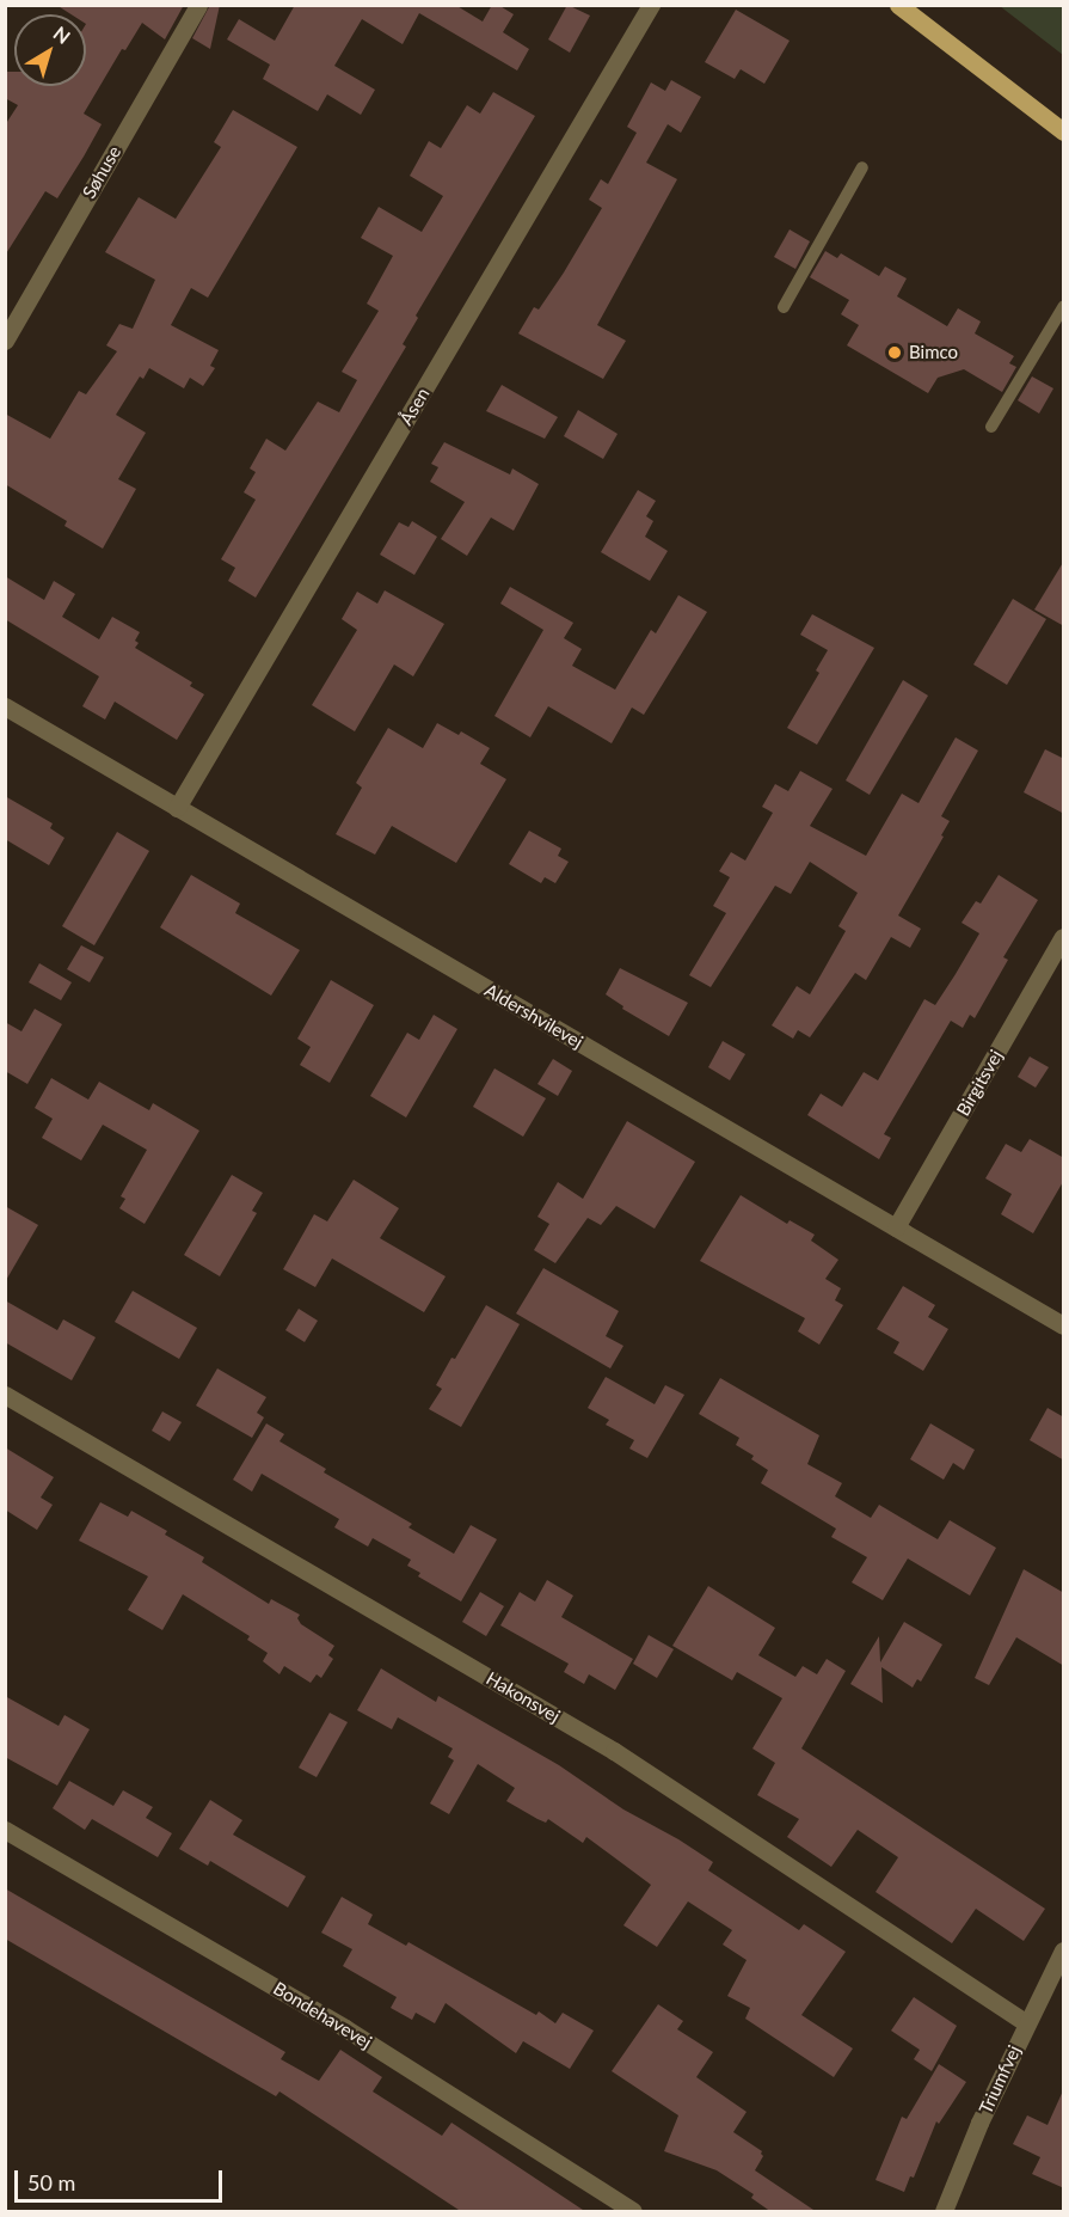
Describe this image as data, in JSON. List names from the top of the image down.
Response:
{
  "streets": {
    "street": [
      "Søhuse",
      "Åsen",
      "Aldershvilevej",
      "Birgitsvej",
      "Hakonsvej",
      "Bondehavevej",
      "Triumfvej"
    ]
  },
  "crossings": [
    ["Åsen", "Aldershvilevej"],
    ["Aldershvilevej", "Birgitsvej"],
    ["Hakonsvej", "Triumfvej"]
  ],
  "places": ["Bimco"],
  "scale_bar": "50 m",
  "north": "top right"
}
